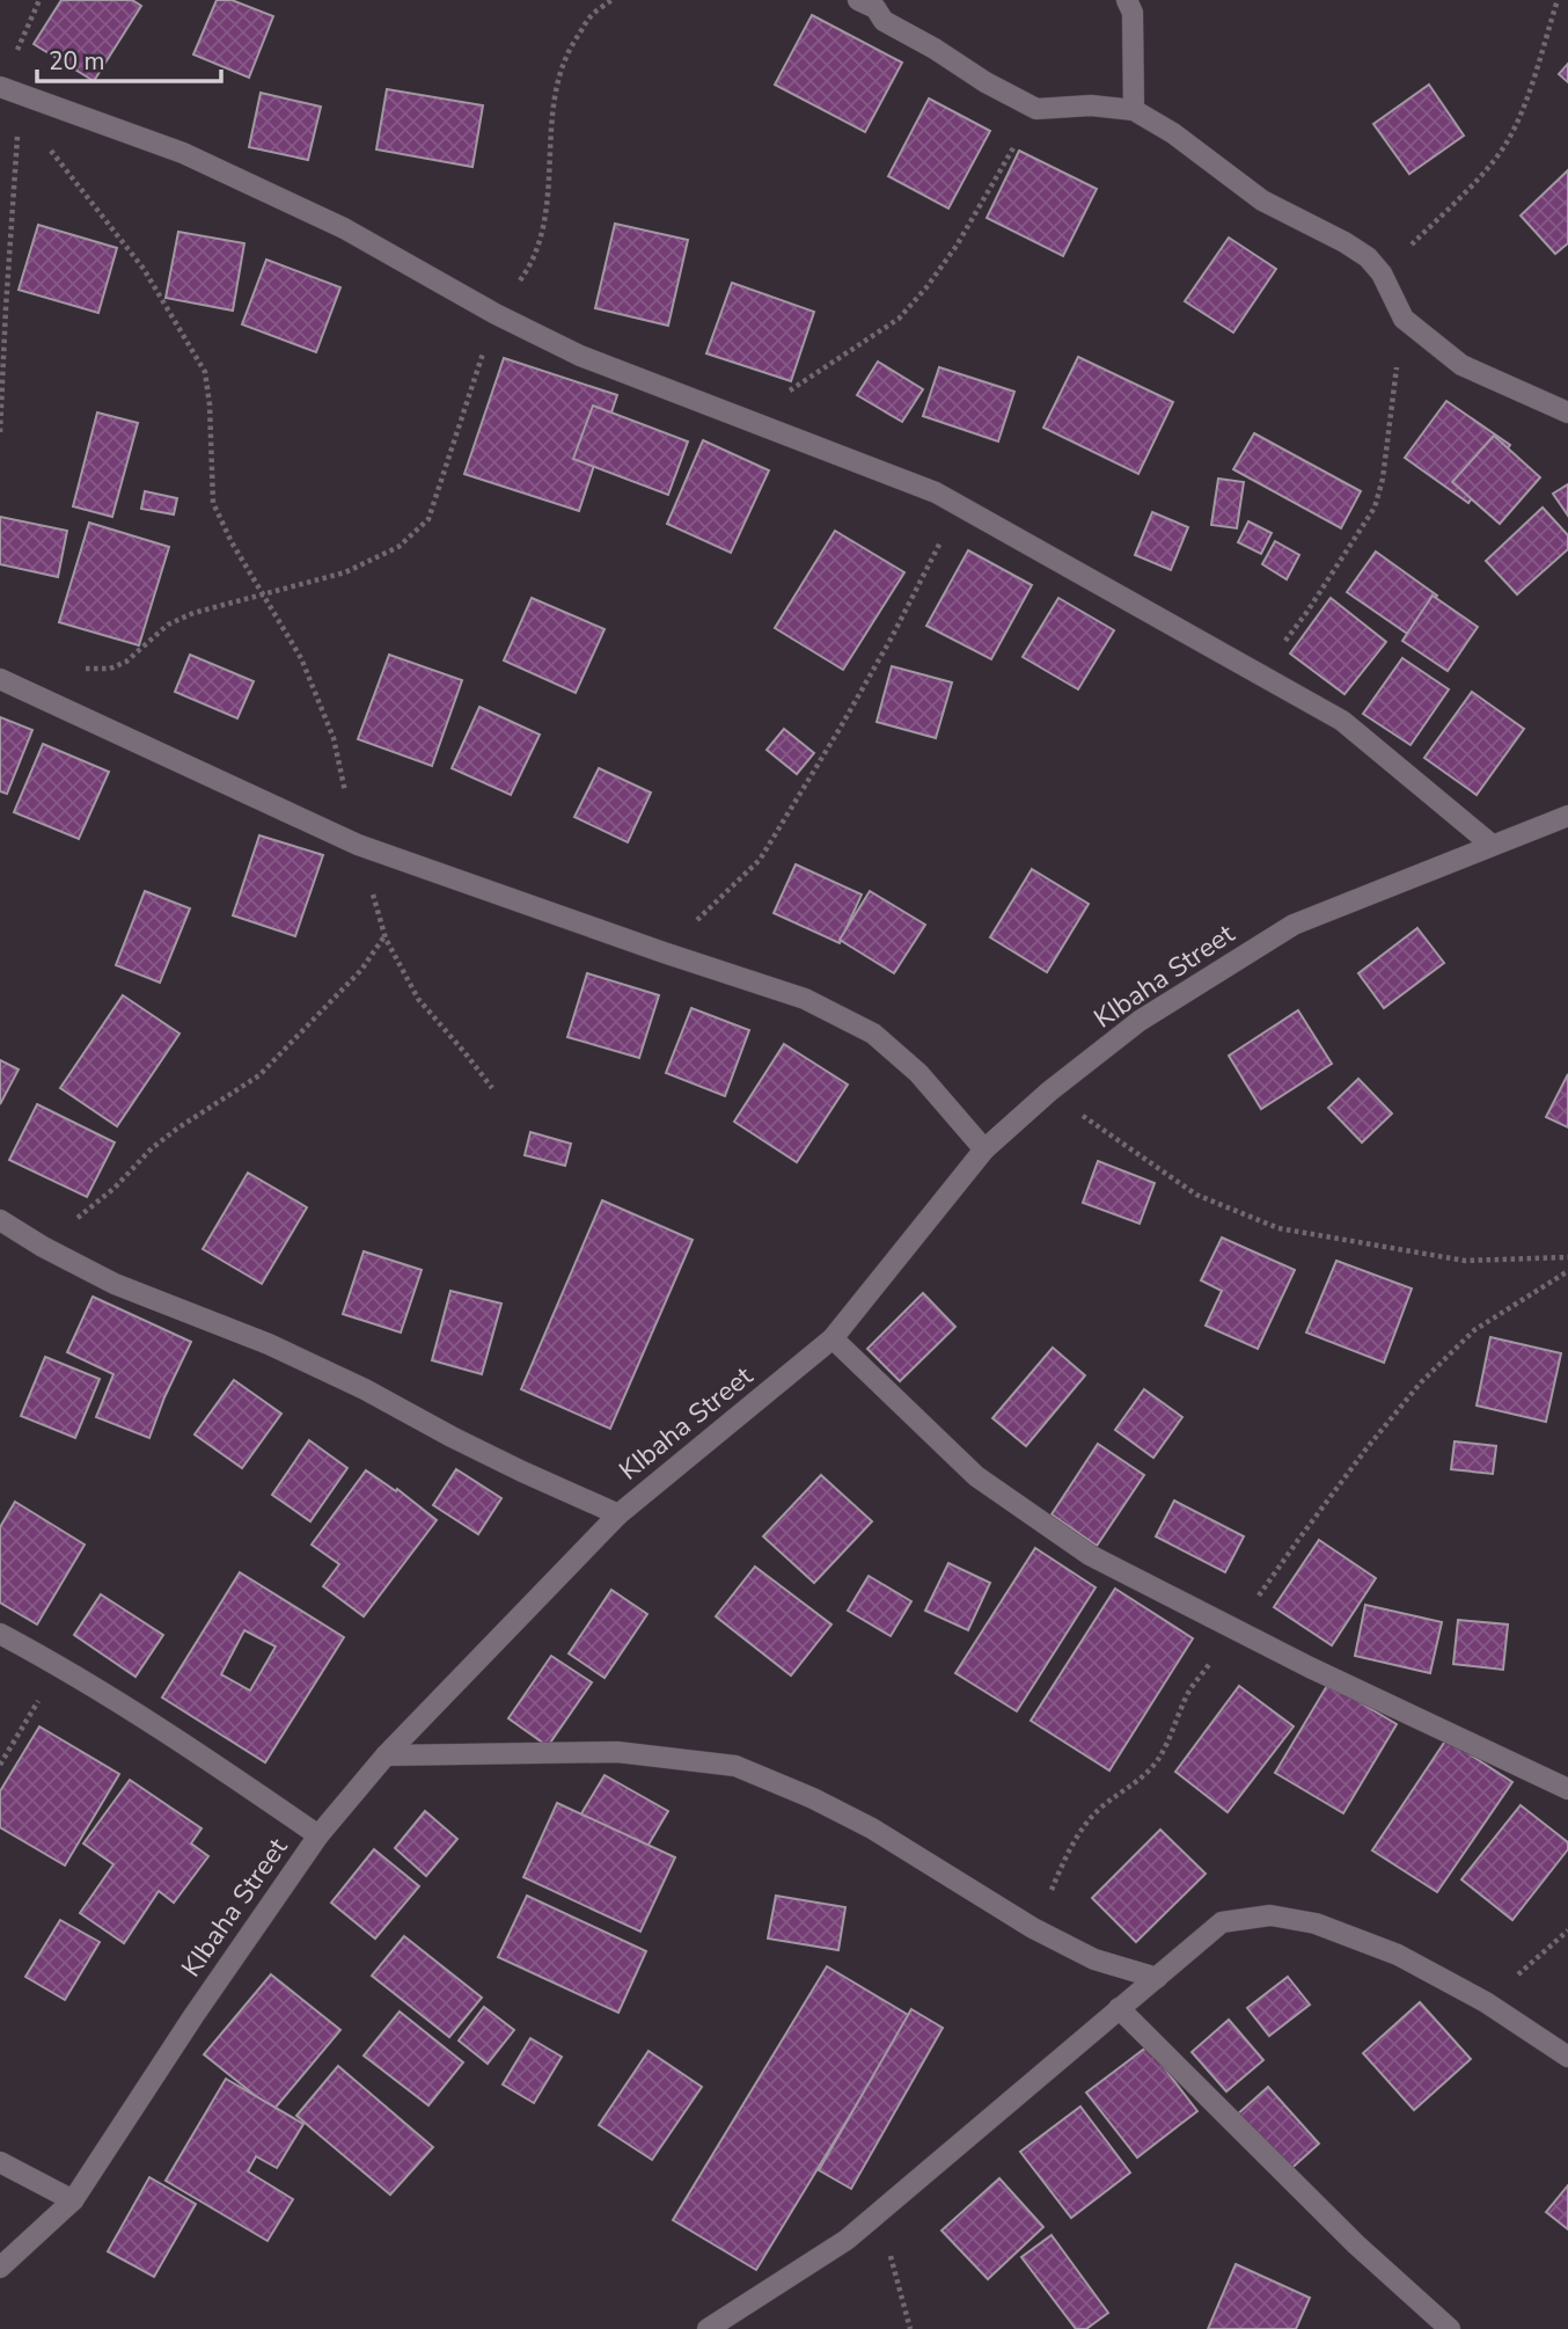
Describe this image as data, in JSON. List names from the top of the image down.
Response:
{
  "streets": {
    "street": ["KIbaha Street"]
  },
  "scale_bar": "20 m"
}
